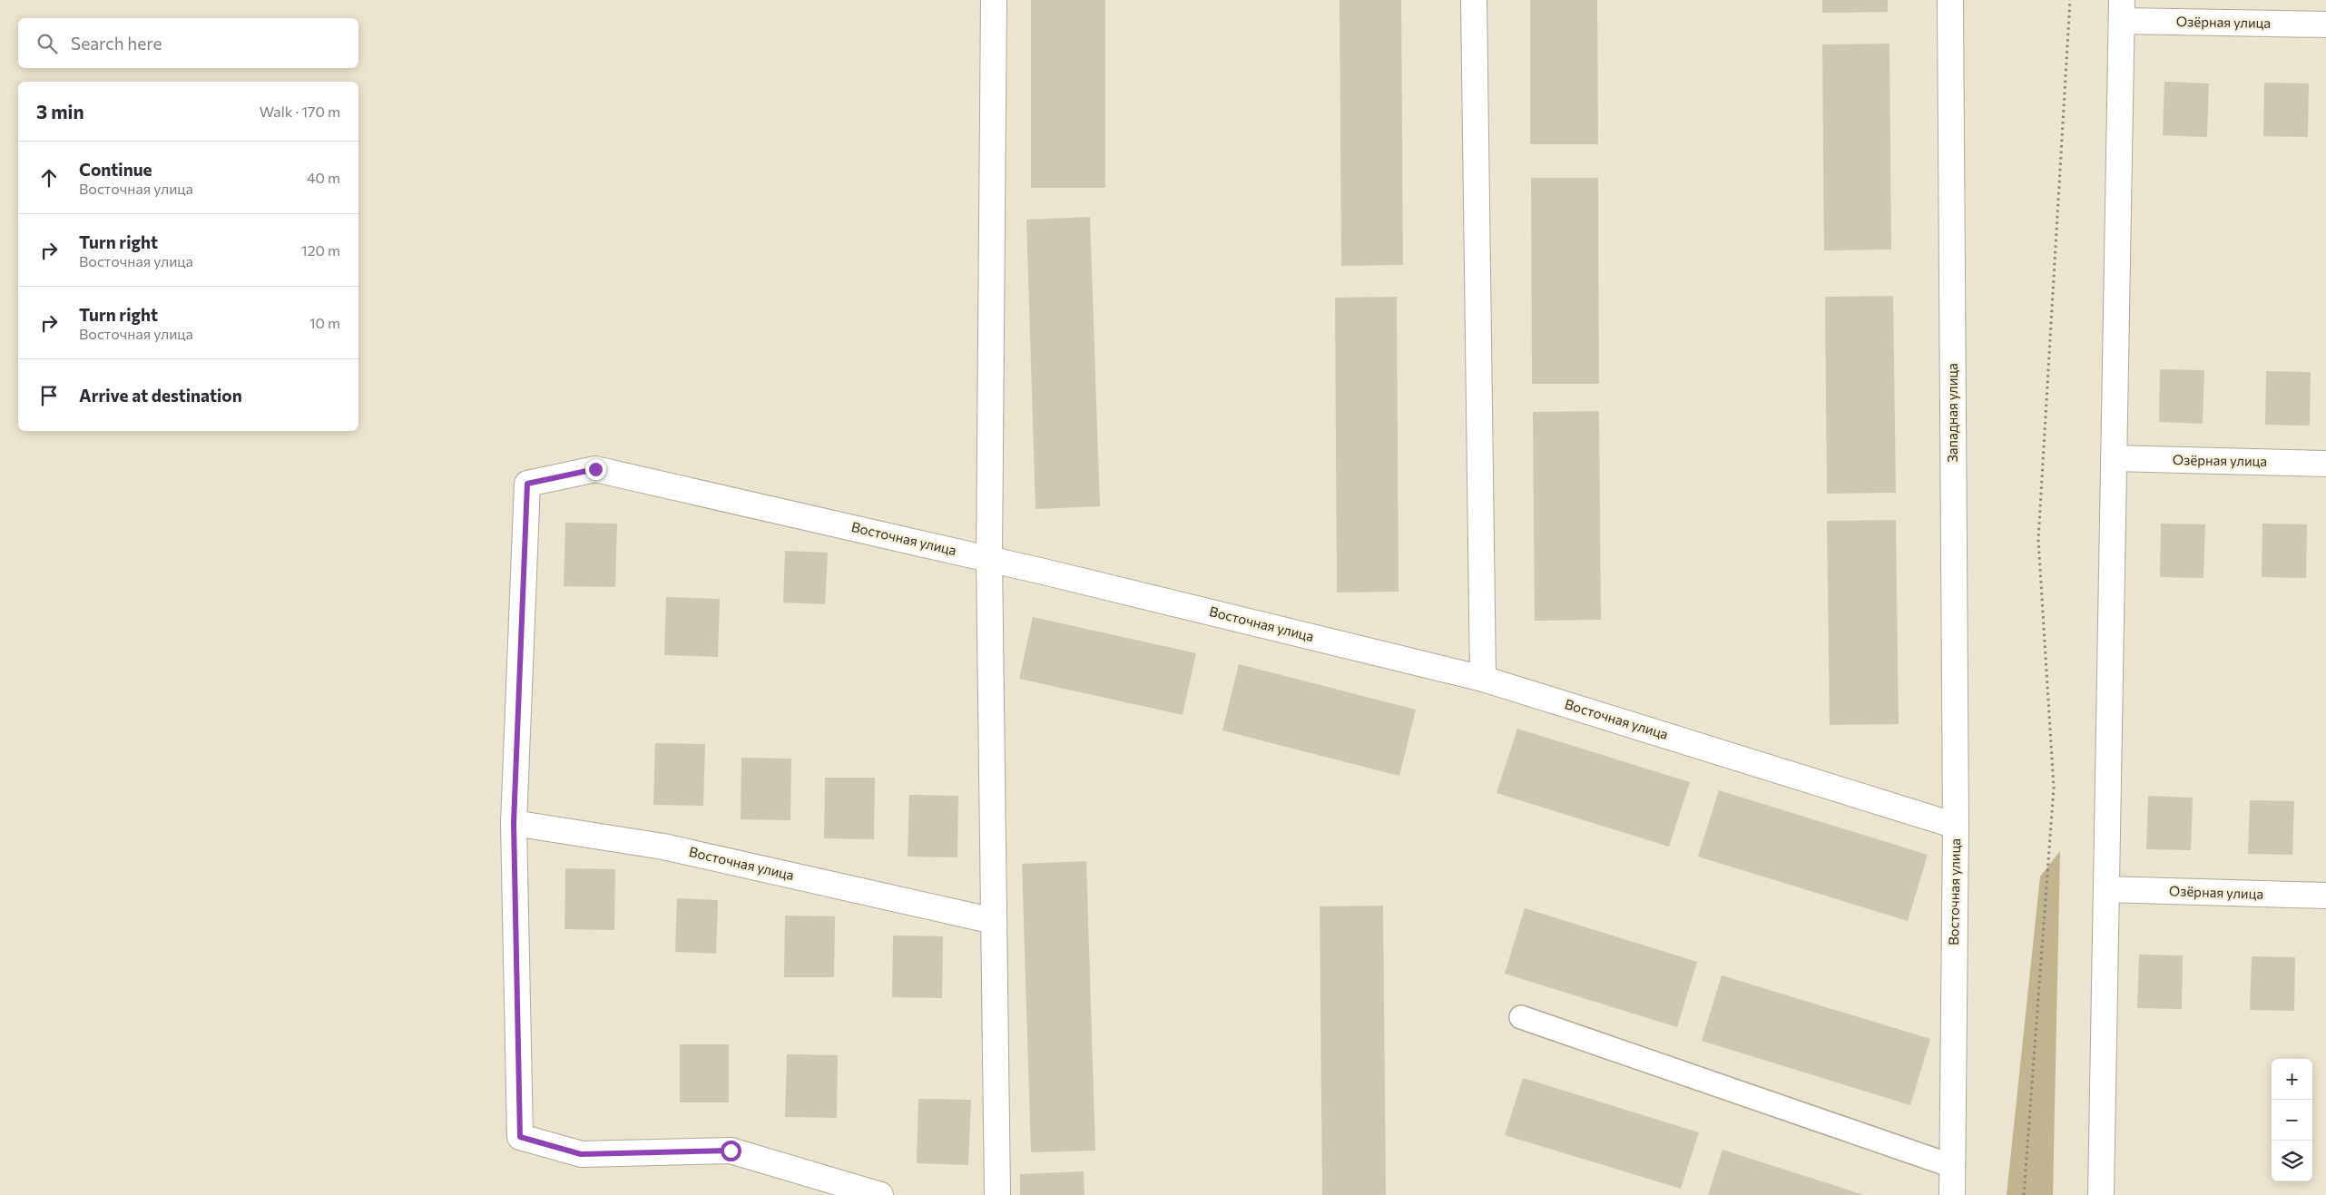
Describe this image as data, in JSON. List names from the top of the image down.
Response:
{
  "streets": {
    "street": ["Озёрная улица", "Западная улица", "Восточная улица"]
  },
  "crossings": [
    ["Западная улица", "Восточная улица"]
  ],
  "page": {
    "search": "Search here",
    "heading": ["3 min", "Walk · 170 m"],
    "list": [
      ["Continue", "Восточная улица", "40 m"],
      ["Turn right", "Восточная улица", "120 m"],
      ["Turn right", "Восточная улица", "10 m"],
      "Arrive at destination"
    ],
    "map_buttons": ["+", "−"]
  }
}
